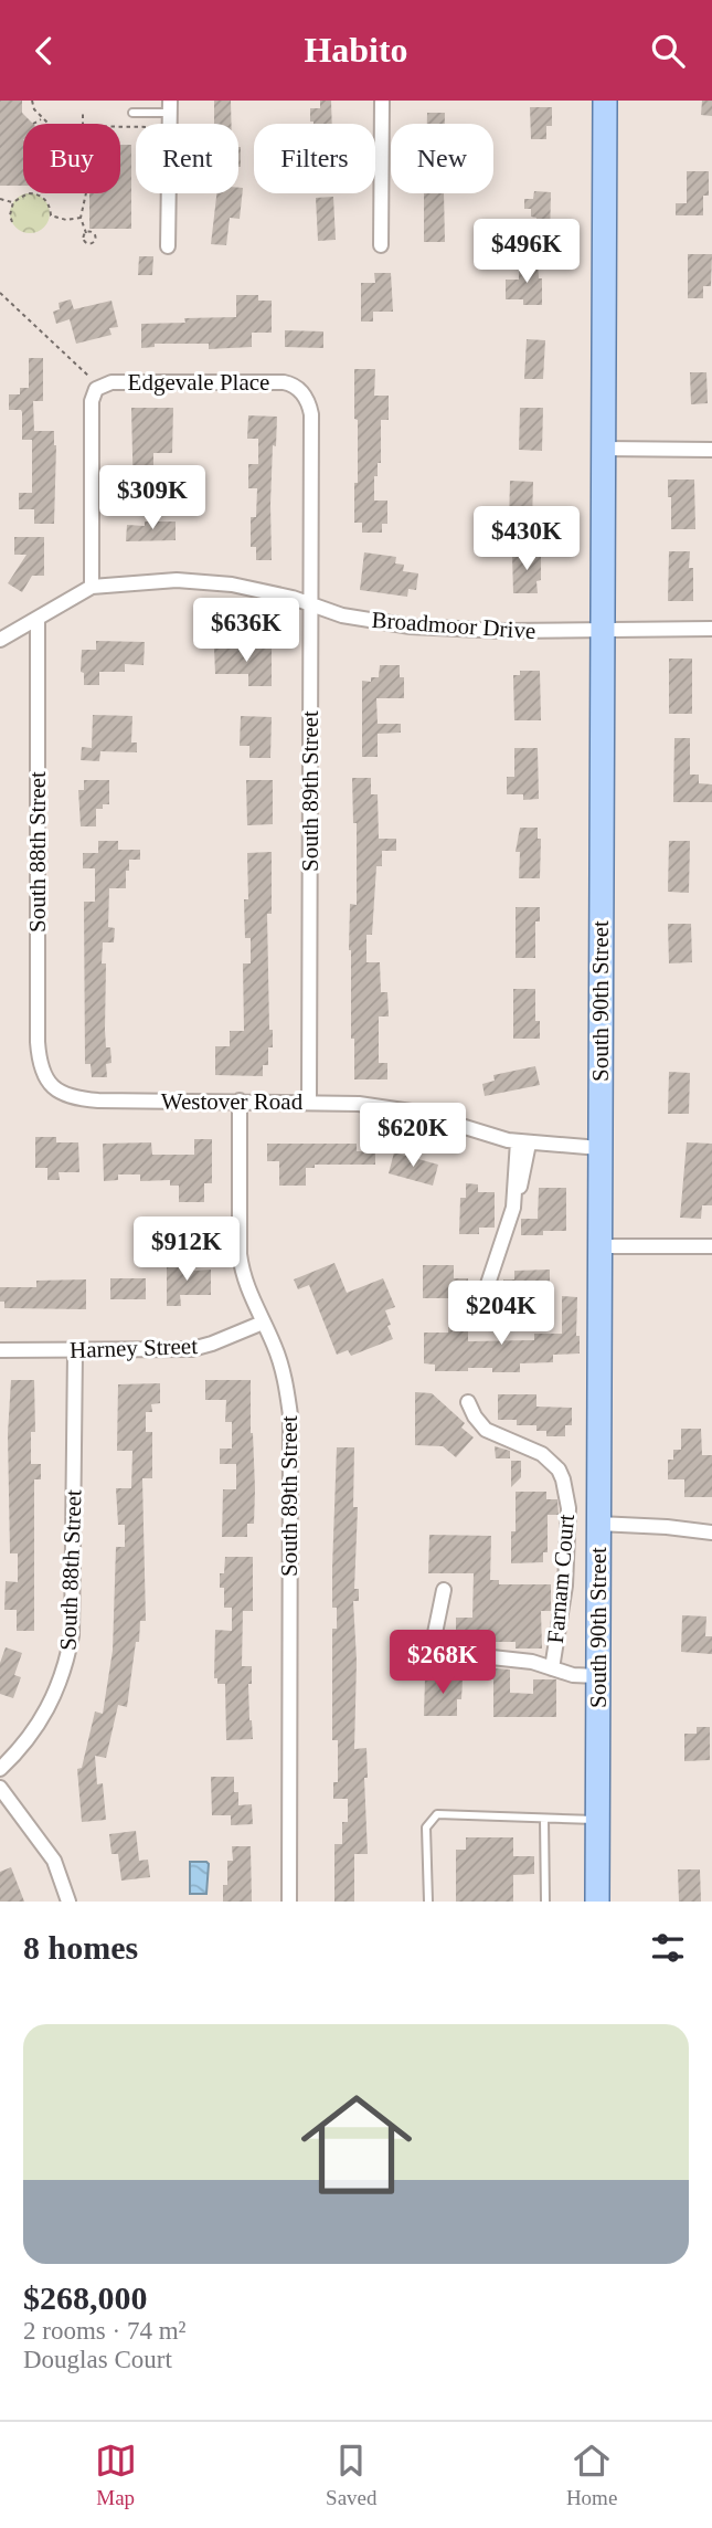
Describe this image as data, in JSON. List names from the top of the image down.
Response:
{
  "streets": {
    "main road": ["South 90th Street"],
    "street": [
      "Edgevale Place",
      "Broadmoor Drive",
      "South 89th Street",
      "South 88th Street",
      "Westover Road",
      "Harney Street",
      "Farnam Court"
    ]
  },
  "crossings": [
    ["Edgevale Place", "South 89th Street"],
    ["Broadmoor Drive", "South 89th Street"],
    ["Broadmoor Drive", "South 88th Street"],
    ["Broadmoor Drive", "South 90th Street"],
    ["South 89th Street", "Westover Road"],
    ["South 89th Street", "Harney Street"],
    ["South 88th Street", "Westover Road"],
    ["South 88th Street", "Harney Street"],
    ["South 90th Street", "Westover Road"]
  ],
  "page": {
    "header": "Habito",
    "chip": [
      "Buy",
      "Rent",
      "Filters",
      "New"
    ],
    "price": [
      "$496K",
      "$309K",
      "$430K",
      "$636K",
      "$620K",
      "$912K",
      "$204K",
      "$268K"
    ],
    "heading": "8 homes",
    "list": [
      {
        "name": "$268,000",
        "note": "2 rooms · 74 m² · Douglas Court"
      }
    ],
    "tabs": ["Map", "Saved", "Home"]
  }
}
